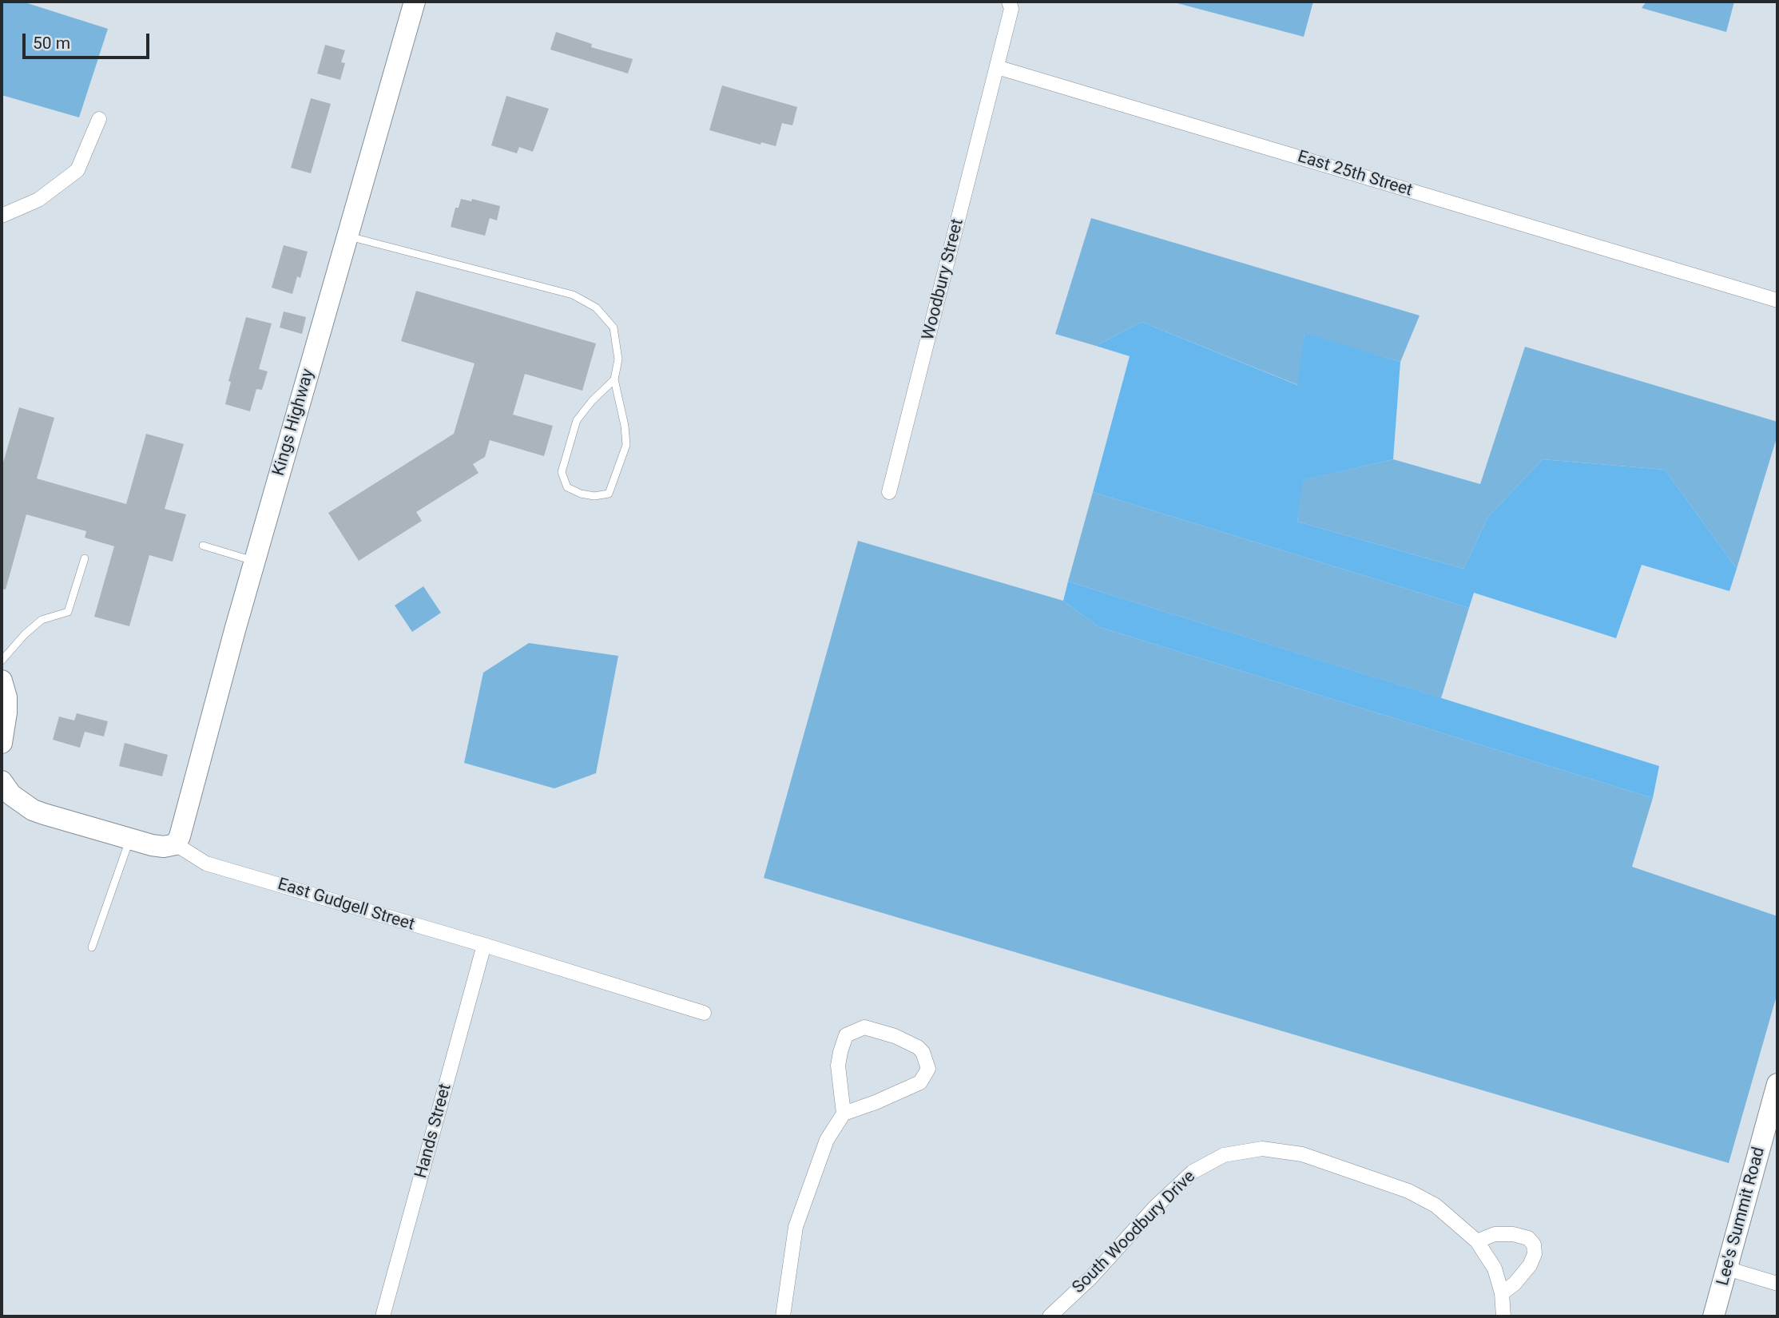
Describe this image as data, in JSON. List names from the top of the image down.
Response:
{
  "streets": {
    "street": [
      "East 25th Street",
      "Woodbury Street",
      "Kings Highway",
      "East Gudgell Street",
      "Hands Street",
      "Lee's Summit Road",
      "South Woodbury Drive"
    ]
  },
  "crossings": [
    ["East 25th Street", "Woodbury Street"],
    ["Kings Highway", "East Gudgell Street"],
    ["East Gudgell Street", "Hands Street"]
  ],
  "scale_bar": "50 m"
}
